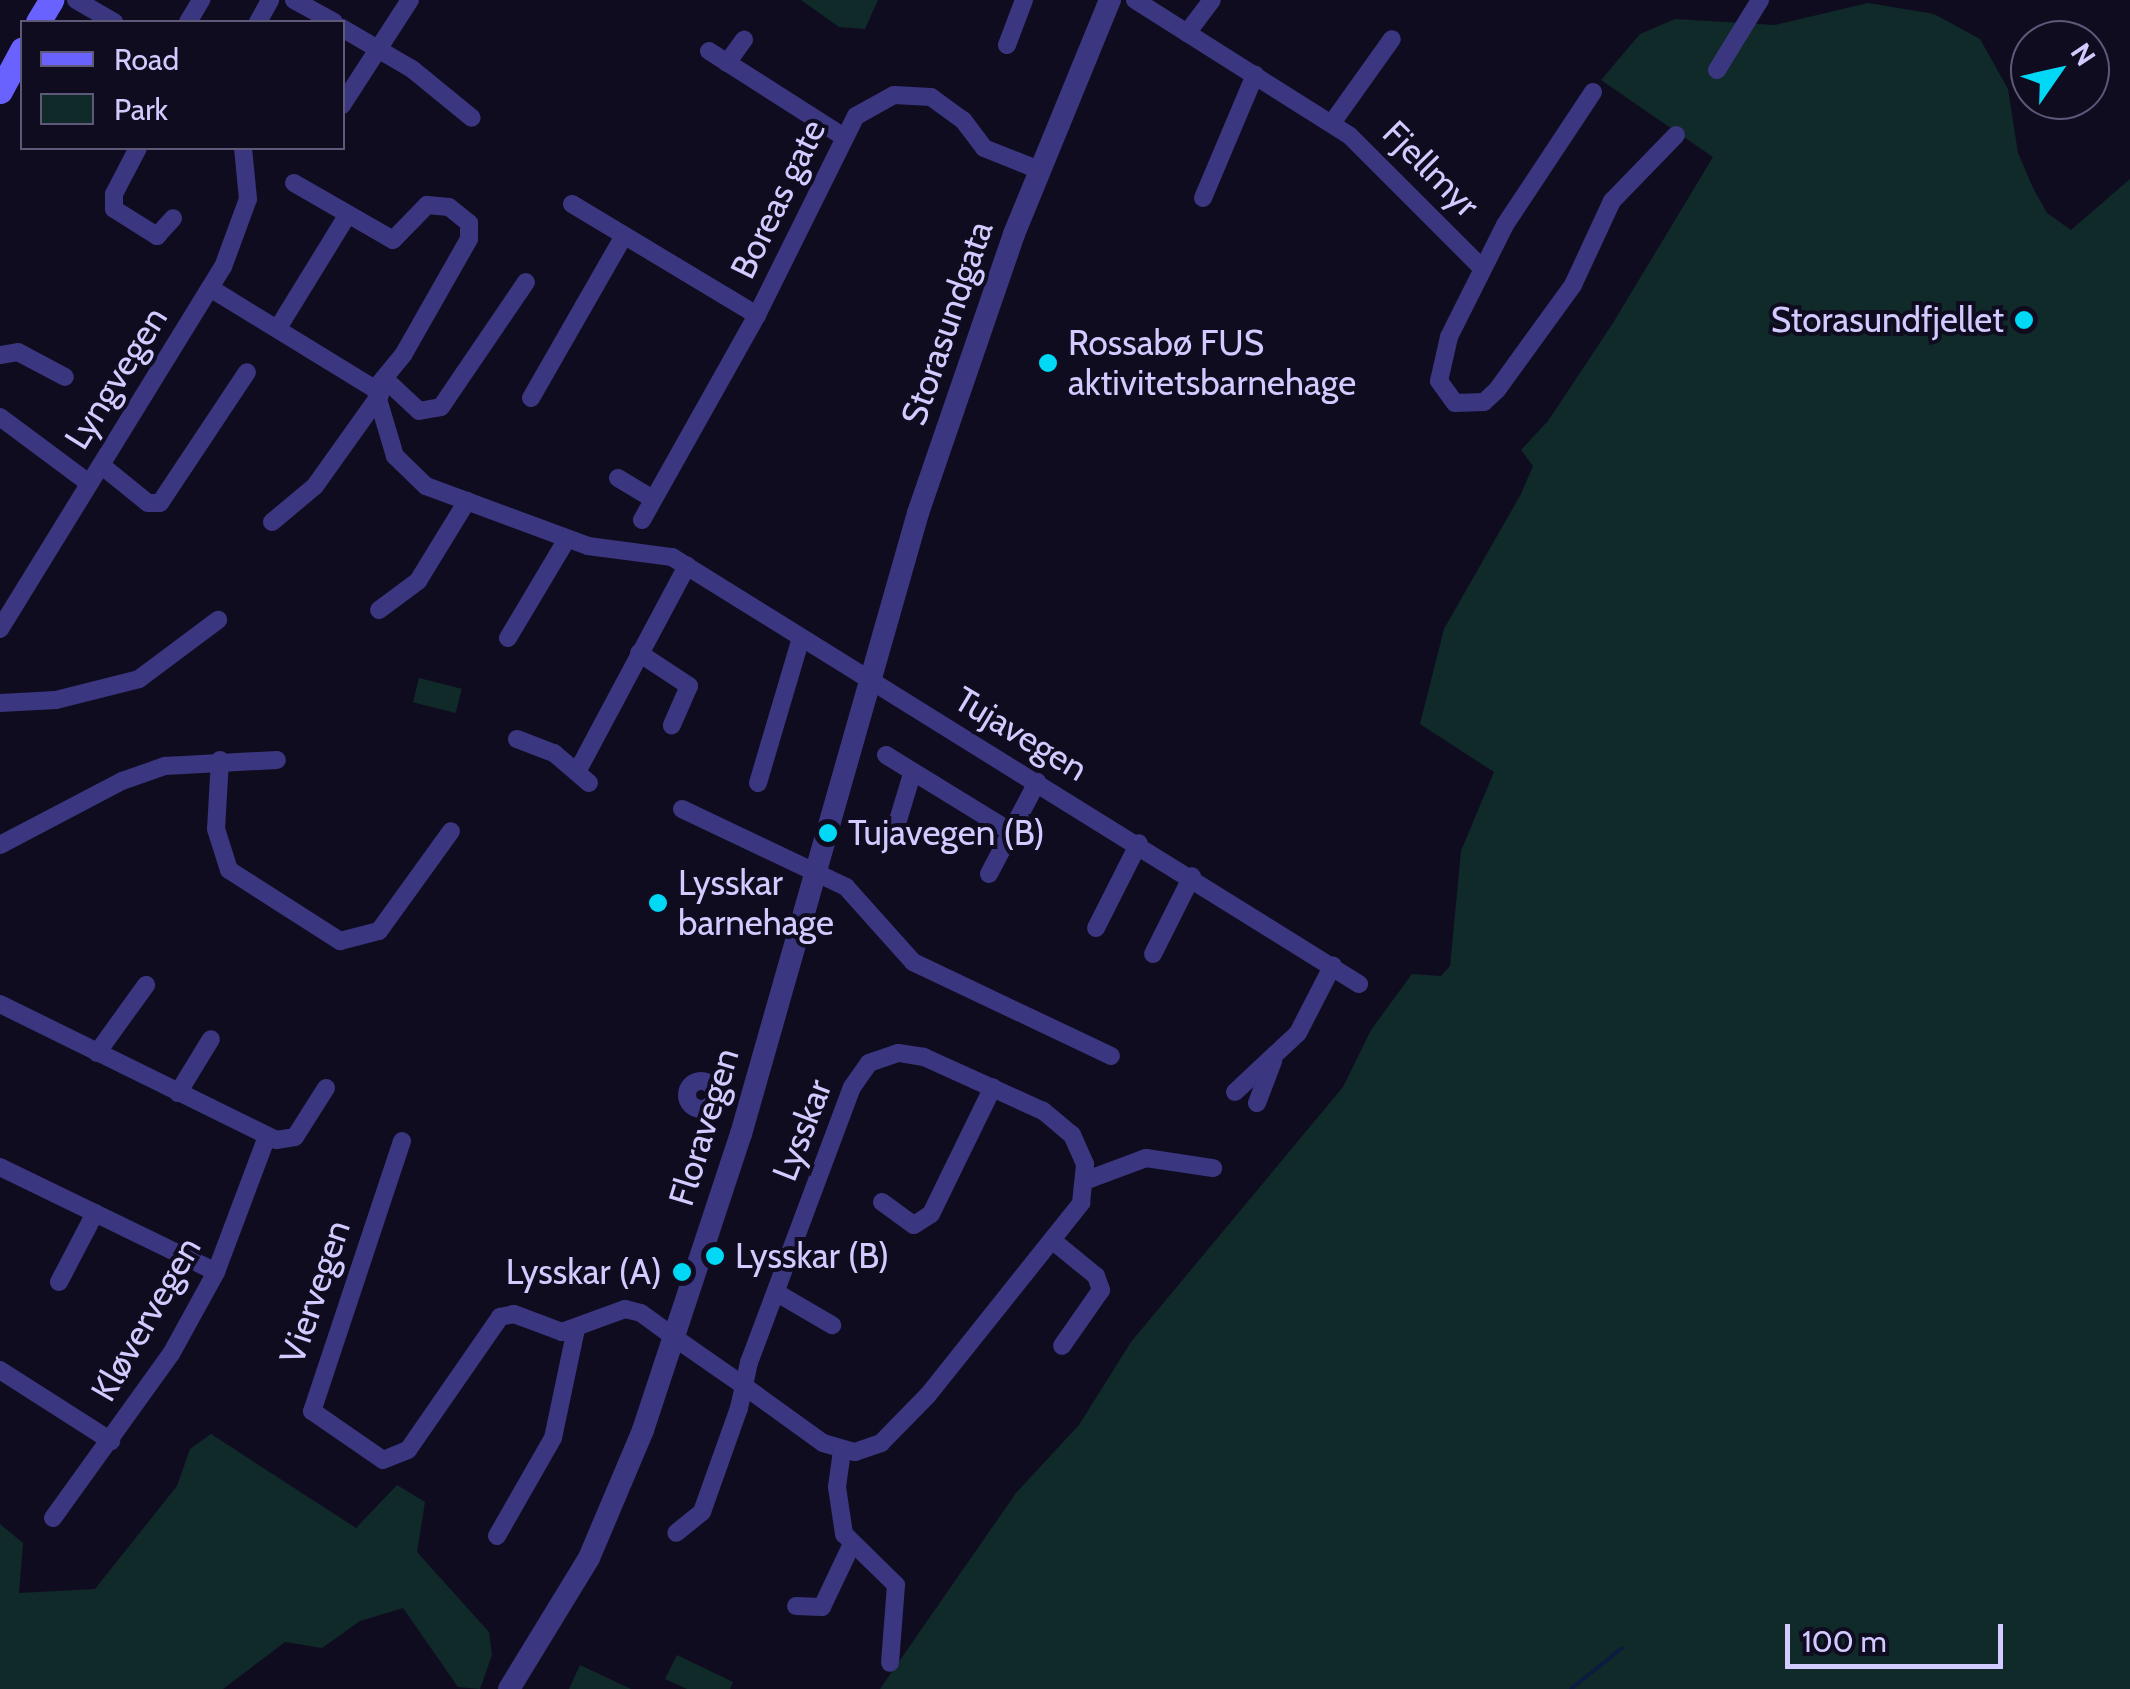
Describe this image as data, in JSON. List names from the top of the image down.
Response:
{
  "streets": {
    "street": [
      "Fjellmyr",
      "Boreas gate",
      "Storasundgata",
      "Lyngvegen",
      "Tujavegen",
      "Floravegen",
      "Lysskar",
      "Viervegen",
      "Kløvervegen"
    ]
  },
  "crossings": [
    ["Boreas gate", "Storasundgata"],
    ["Storasundgata", "Tujavegen"],
    ["Storasundgata", "Floravegen"],
    ["Tujavegen", "Floravegen"]
  ],
  "places": [
    "Storasundfjellet",
    "Rossabø FUS aktivitetsbarnehage",
    "Tujavegen (B)",
    "Lysskar barnehage",
    "Lysskar (B)",
    "Lysskar (A)"
  ],
  "legend": ["Road", "Park"],
  "scale_bar": "100 m",
  "north": "top right"
}
